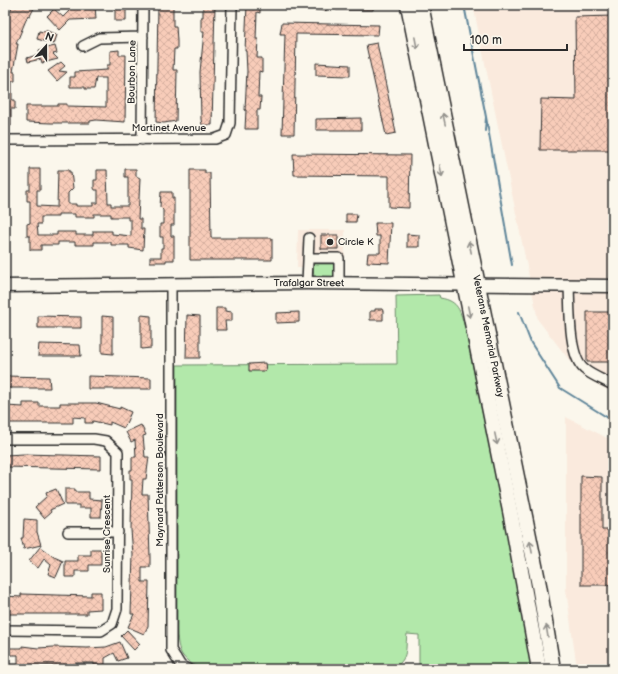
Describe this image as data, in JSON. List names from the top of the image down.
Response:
{
  "streets": {
    "highway": ["Veterans Memorial Parkway"],
    "main road": ["Trafalgar Street"],
    "street": [
      "Bourbon Lane",
      "Martinet Avenue",
      "Maynard Patterson Boulevard",
      "Sunrise Crescent"
    ]
  },
  "crossings": [
    ["Bourbon Lane", "Martinet Avenue"],
    ["Trafalgar Street", "Veterans Memorial Parkway"],
    ["Trafalgar Street", "Maynard Patterson Boulevard"]
  ],
  "places": ["Circle K"],
  "scale_bar": "100 m",
  "north": "top"
}
